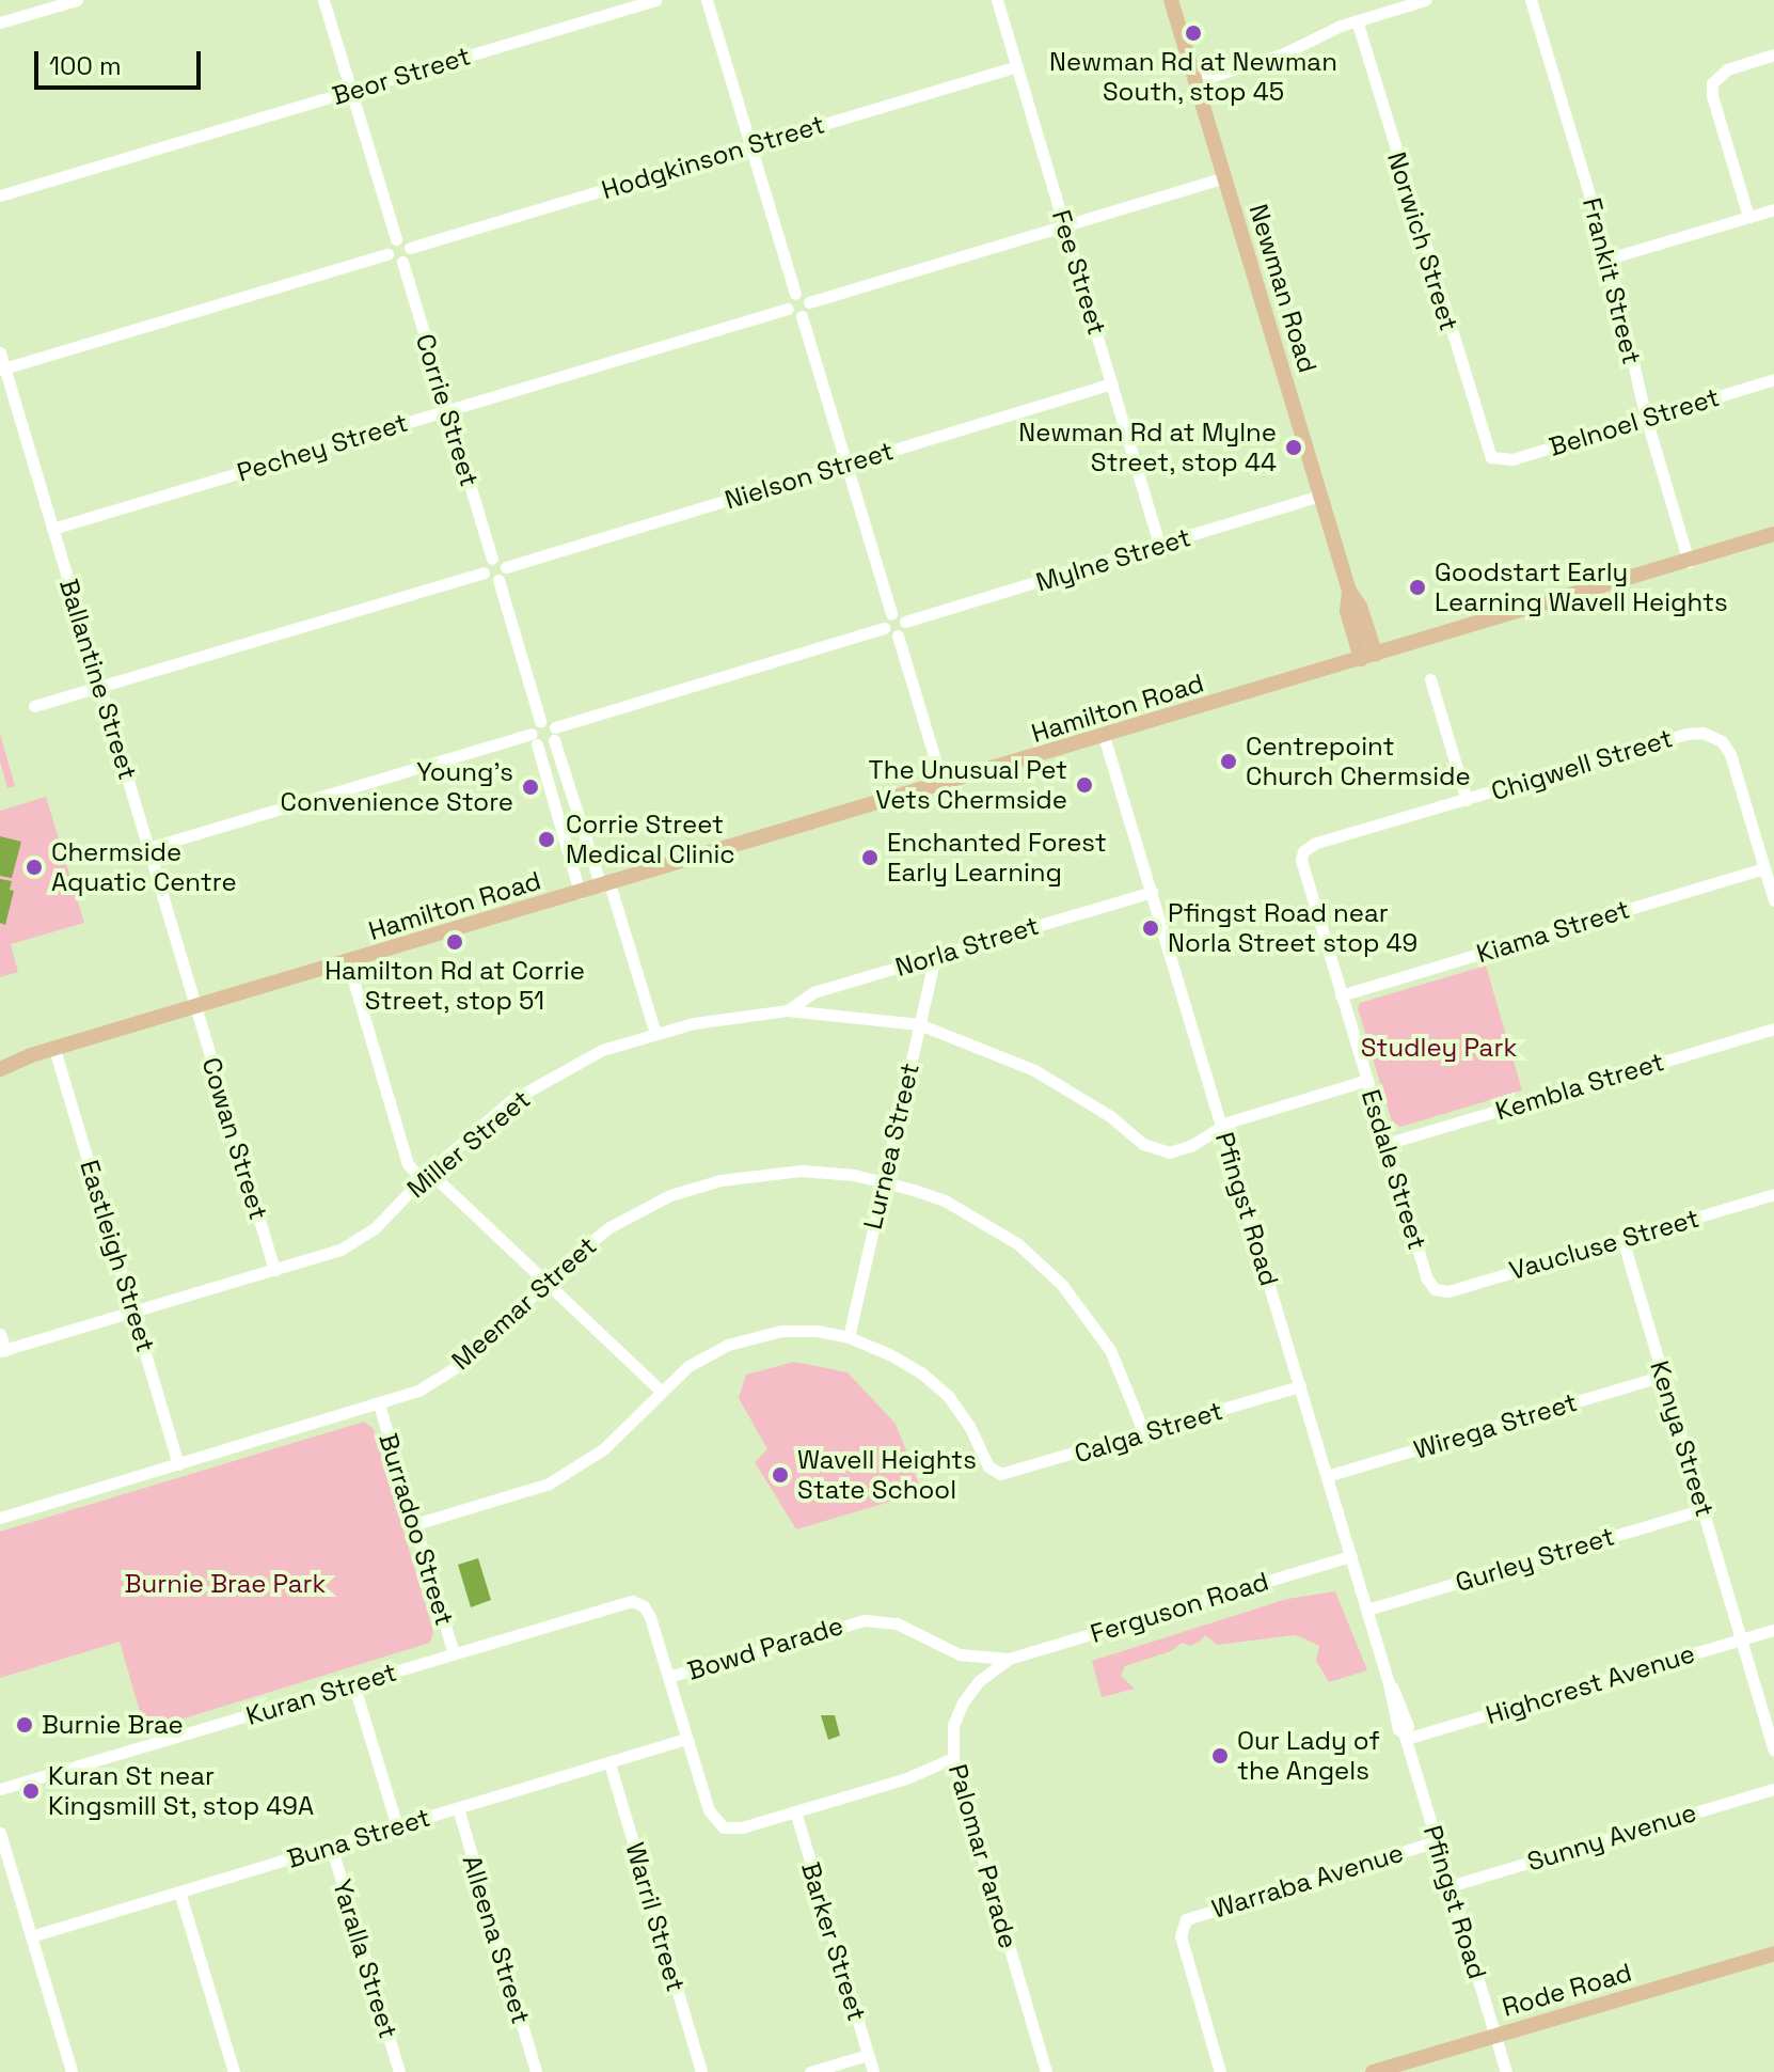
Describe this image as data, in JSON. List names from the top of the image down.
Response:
{
  "streets": {
    "main road": ["Newman Road", "Hamilton Road", "Rode Road"],
    "street": [
      "Beor Street",
      "Hodgkinson Street",
      "Norwich Street",
      "Fee Street",
      "Frankit Street",
      "Corrie Street",
      "Belnoel Street",
      "Pechey Street",
      "Nielson Street",
      "Mylne Street",
      "Ballantine Street",
      "Chigwell Street",
      "Kiama Street",
      "Norla Street",
      "Kembla Street",
      "Cowan Street",
      "Miller Street",
      "Lurnea Street",
      "Esdale Street",
      "Pfingst Road",
      "Vaucluse Street",
      "Eastleigh Street",
      "Meemar Street",
      "Wirega Street",
      "Calga Street",
      "Kenya Street",
      "Burradoo Street",
      "Gurley Street",
      "Ferguson Road",
      "Bowd Parade",
      "Highcrest Avenue",
      "Kuran Street",
      "Sunny Avenue",
      "Buna Street",
      "Palomar Parade",
      "Warraba Avenue",
      "Warril Street",
      "Alleena Street",
      "Barker Street",
      "Yaralla Street"
    ]
  },
  "crossings": [
    ["Hodgkinson Street", "Fee Street"],
    ["Hodgkinson Street", "Corrie Street"],
    ["Norwich Street", "Belnoel Street"],
    ["Fee Street", "Nielson Street"],
    ["Fee Street", "Mylne Street"],
    ["Frankit Street", "Belnoel Street"],
    ["Frankit Street", "Hamilton Road"],
    ["Newman Road", "Mylne Street"],
    ["Newman Road", "Hamilton Road"],
    ["Corrie Street", "Pechey Street"],
    ["Corrie Street", "Nielson Street"],
    ["Pechey Street", "Ballantine Street"],
    ["Ballantine Street", "Hamilton Road"],
    ["Ballantine Street", "Cowan Street"],
    ["Hamilton Road", "Cowan Street"],
    ["Hamilton Road", "Pfingst Road"],
    ["Hamilton Road", "Eastleigh Street"],
    ["Chigwell Street", "Kiama Street"],
    ["Chigwell Street", "Esdale Street"],
    ["Kiama Street", "Esdale Street"],
    ["Norla Street", "Miller Street"],
    ["Norla Street", "Lurnea Street"],
    ["Norla Street", "Pfingst Road"],
    ["Kembla Street", "Esdale Street"],
    ["Cowan Street", "Miller Street"],
    ["Miller Street", "Lurnea Street"],
    ["Miller Street", "Esdale Street"],
    ["Miller Street", "Pfingst Road"],
    ["Miller Street", "Eastleigh Street"],
    ["Lurnea Street", "Meemar Street"],
    ["Lurnea Street", "Calga Street"],
    ["Esdale Street", "Vaucluse Street"],
    ["Pfingst Road", "Wirega Street"],
    ["Pfingst Road", "Calga Street"],
    ["Pfingst Road", "Gurley Street"],
    ["Pfingst Road", "Ferguson Road"],
    ["Pfingst Road", "Highcrest Avenue"],
    ["Pfingst Road", "Sunny Avenue"],
    ["Pfingst Road", "Warraba Avenue"],
    ["Pfingst Road", "Rode Road"],
    ["Vaucluse Street", "Kenya Street"],
    ["Eastleigh Street", "Meemar Street"],
    ["Meemar Street", "Calga Street"],
    ["Meemar Street", "Burradoo Street"],
    ["Wirega Street", "Kenya Street"],
    ["Kenya Street", "Gurley Street"],
    ["Kenya Street", "Highcrest Avenue"],
    ["Burradoo Street", "Kuran Street"],
    ["Ferguson Road", "Bowd Parade"],
    ["Ferguson Road", "Palomar Parade"],
    ["Bowd Parade", "Kuran Street"],
    ["Bowd Parade", "Palomar Parade"],
    ["Buna Street", "Warril Street"],
    ["Buna Street", "Alleena Street"],
    ["Buna Street", "Yaralla Street"]
  ],
  "parks": ["Studley Park", "Burnie Brae Park"],
  "places": [
    "Newman Rd at Newman South, stop 45",
    "Newman Rd at Mylne Street, stop 44",
    "Goodstart Early Learning Wavell Heights",
    "Centrepoint Church Chermside",
    "The Unusual Pet Vets Chermside",
    "Young's Convenience Store",
    "Corrie Street Medical Clinic",
    "Enchanted Forest Early Learning",
    "Chermside Aquatic Centre",
    "Pfingst Road near Norla Street stop 49",
    "Hamilton Rd at Corrie Street, stop 51",
    "Wavell Heights State School",
    "Burnie Brae",
    "Our Lady of the Angels",
    "Kuran St near Kingsmill St, stop 49A"
  ],
  "scale_bar": "100 m"
}
